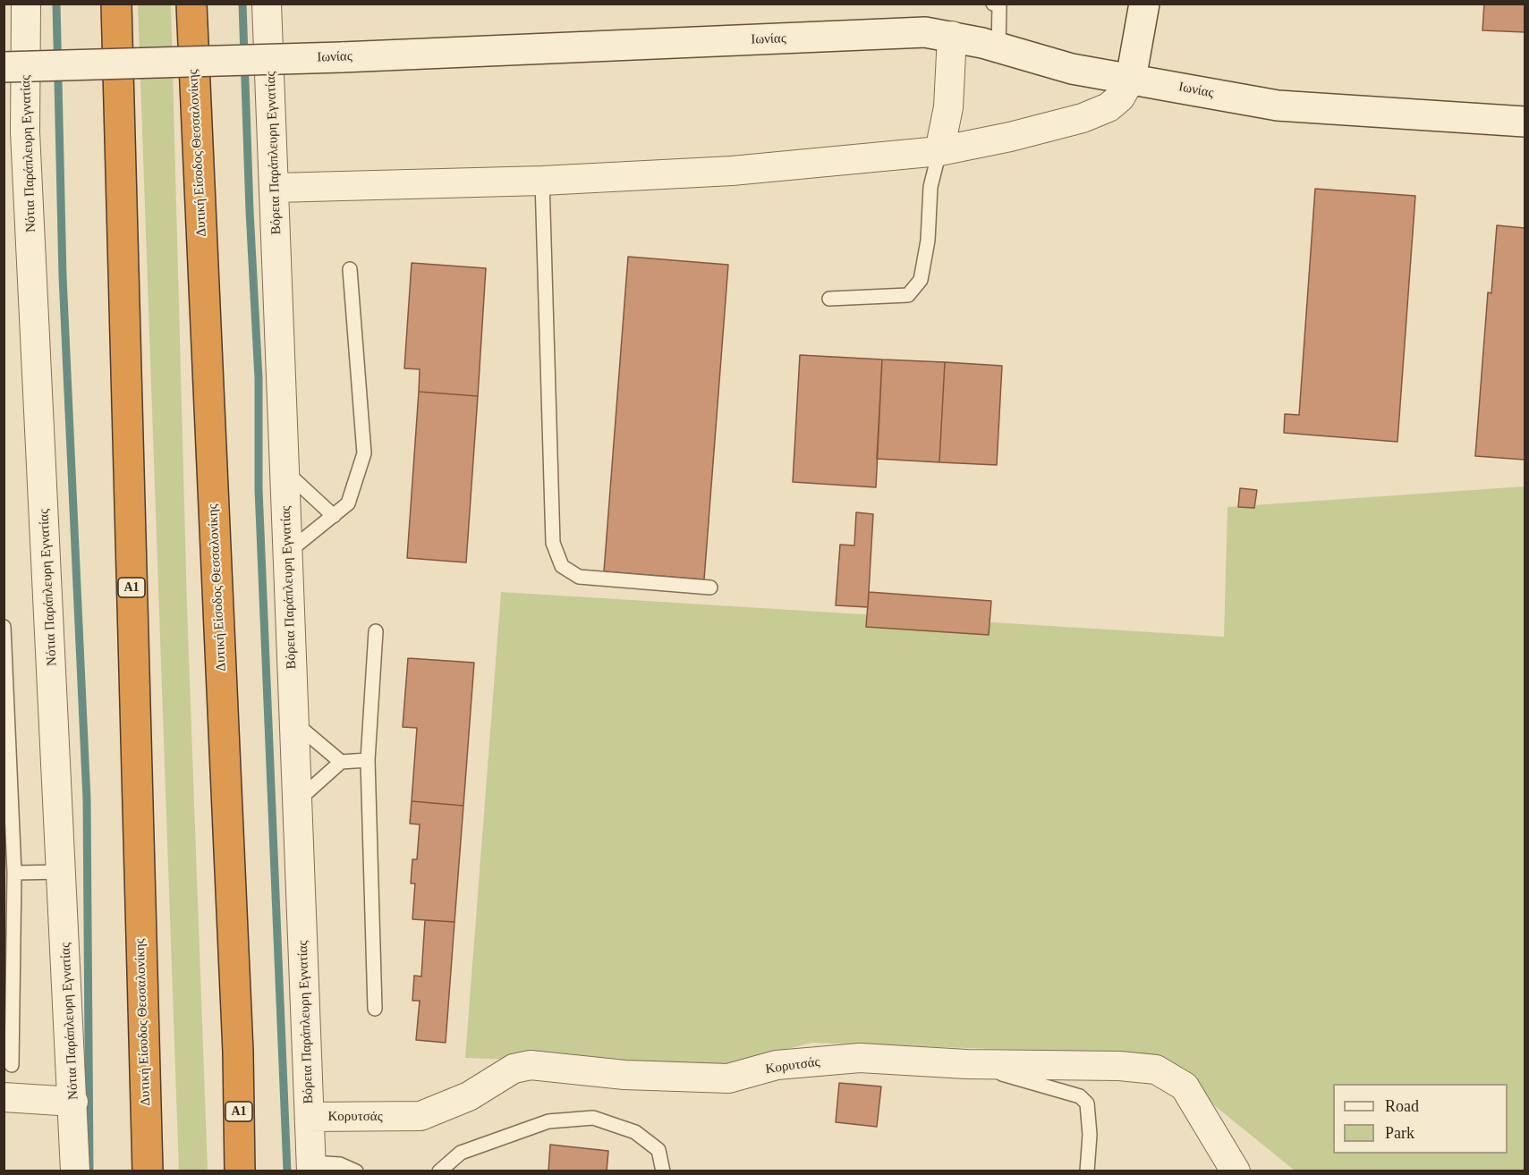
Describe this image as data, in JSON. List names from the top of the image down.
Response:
{
  "streets": {
    "highway": ["Δυτική Είσοδος Θεσσαλονίκης", "Α1"],
    "street": [
      "Ιωνίας",
      "Βόρεια Παράπλευρη Εγνατίας",
      "Νότια Παράπλευρη Εγνατίας",
      "Κορυτσάς"
    ]
  },
  "crossings": [
    ["Βόρεια Παράπλευρη Εγνατίας", "Κορυτσάς"]
  ],
  "legend": ["Road", "Park"]
}
